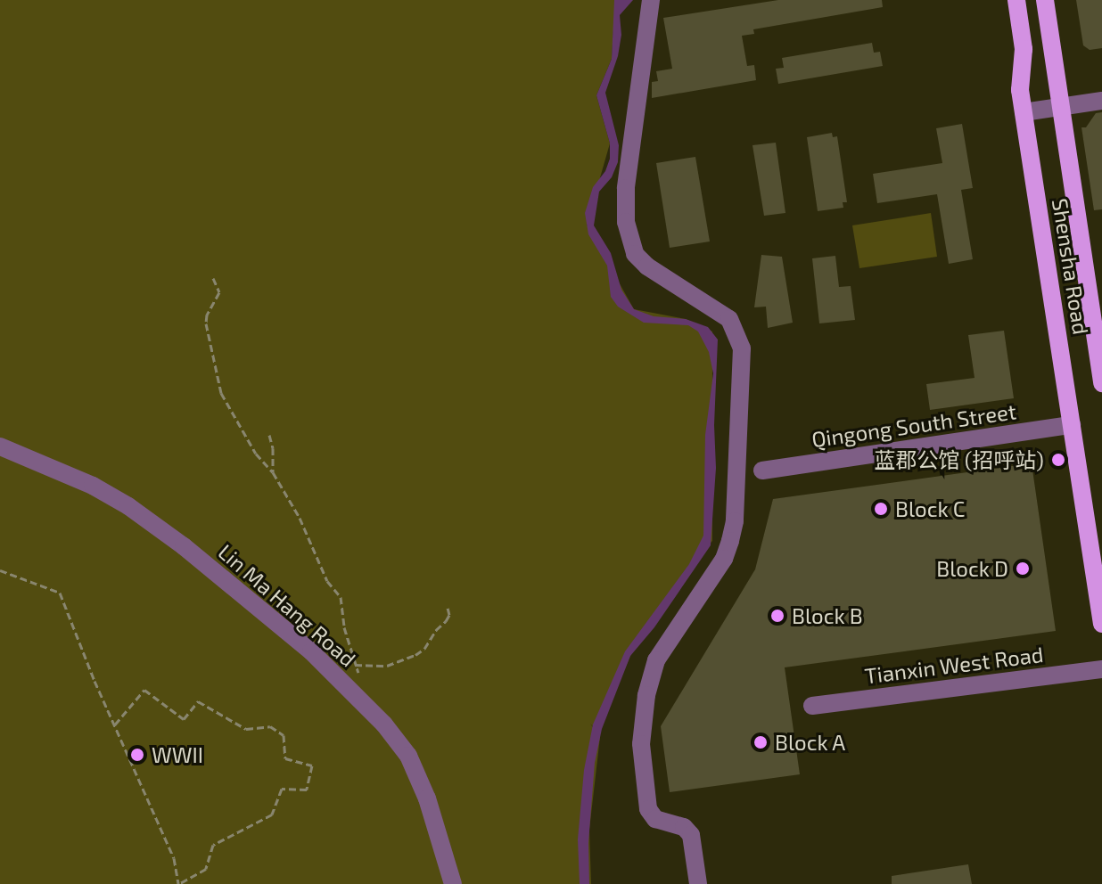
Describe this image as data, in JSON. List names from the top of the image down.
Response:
{
  "streets": {
    "main road": ["Shensha Road"],
    "street": ["Qingong South Street", "Lin Ma Hang Road", "Tianxin West Road"]
  },
  "crossings": [
    ["Shensha Road", "Qingong South Street"]
  ],
  "places": [
    "蓝郡公馆 (招呼站)",
    "Block C",
    "Block D",
    "Block B",
    "Block A",
    "WWII"
  ]
}
